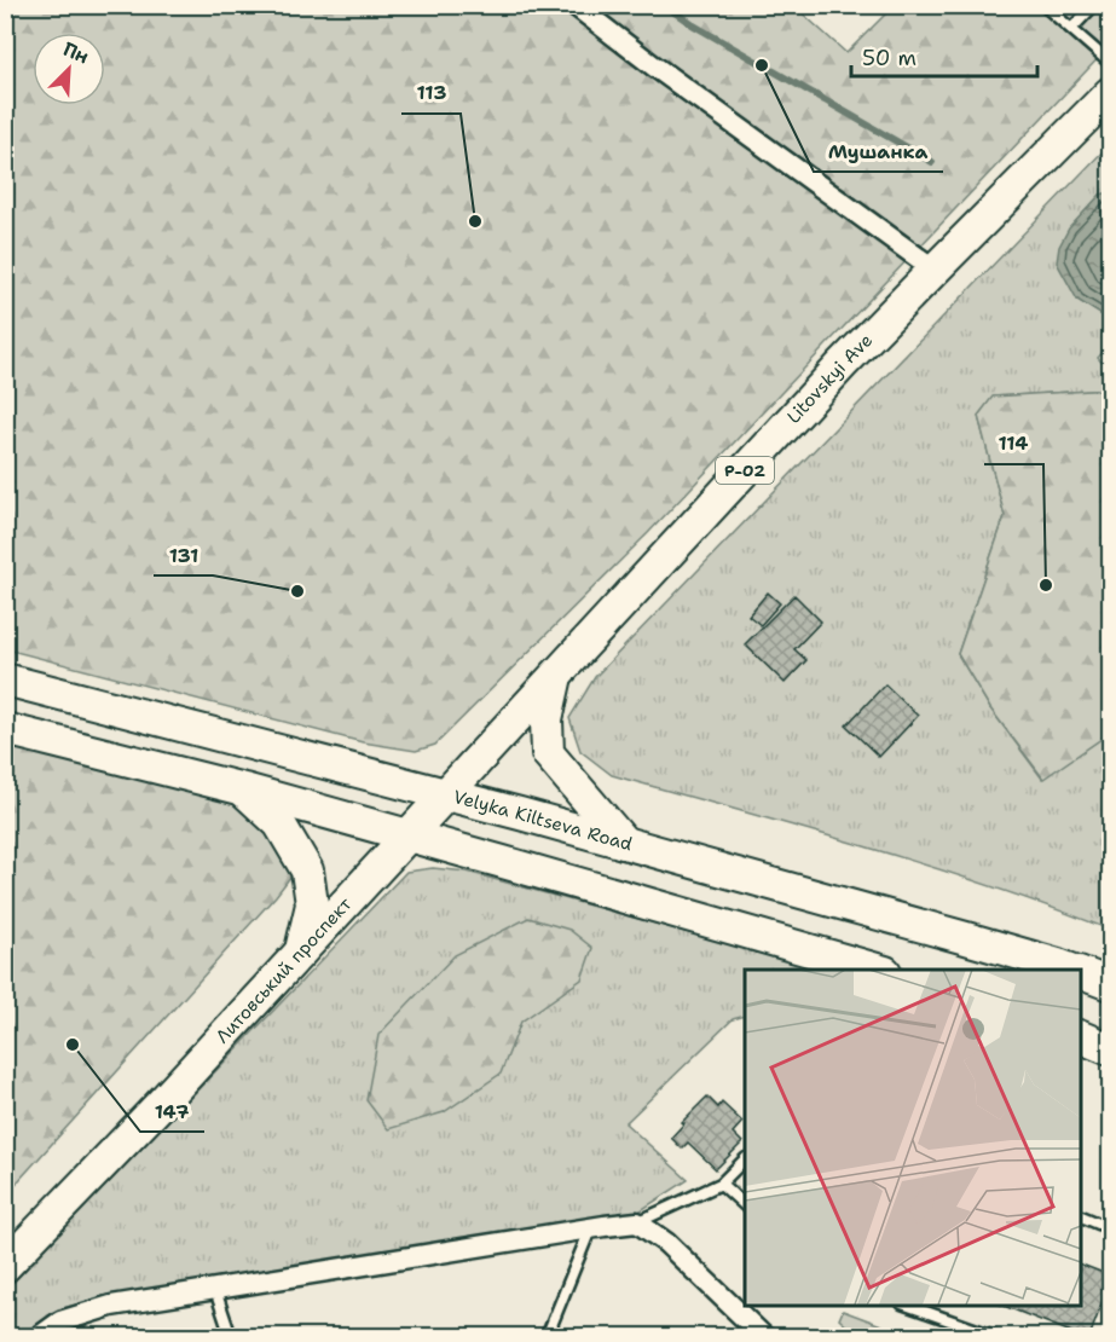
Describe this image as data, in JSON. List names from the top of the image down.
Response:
{
  "streets": {
    "main road": [
      "Litovskyi Ave",
      "Р-02",
      "Velyka Kiltseva Road",
      "Литовський проспект"
    ]
  },
  "crossings": [
    ["Litovskyi Ave", "Литовський проспект"],
    ["Velyka Kiltseva Road", "Литовський проспект"]
  ],
  "places": [
    "Мушанка",
    "113",
    "114",
    "131",
    "147"
  ],
  "scale_bar": "50 m",
  "north": "top right"
}
